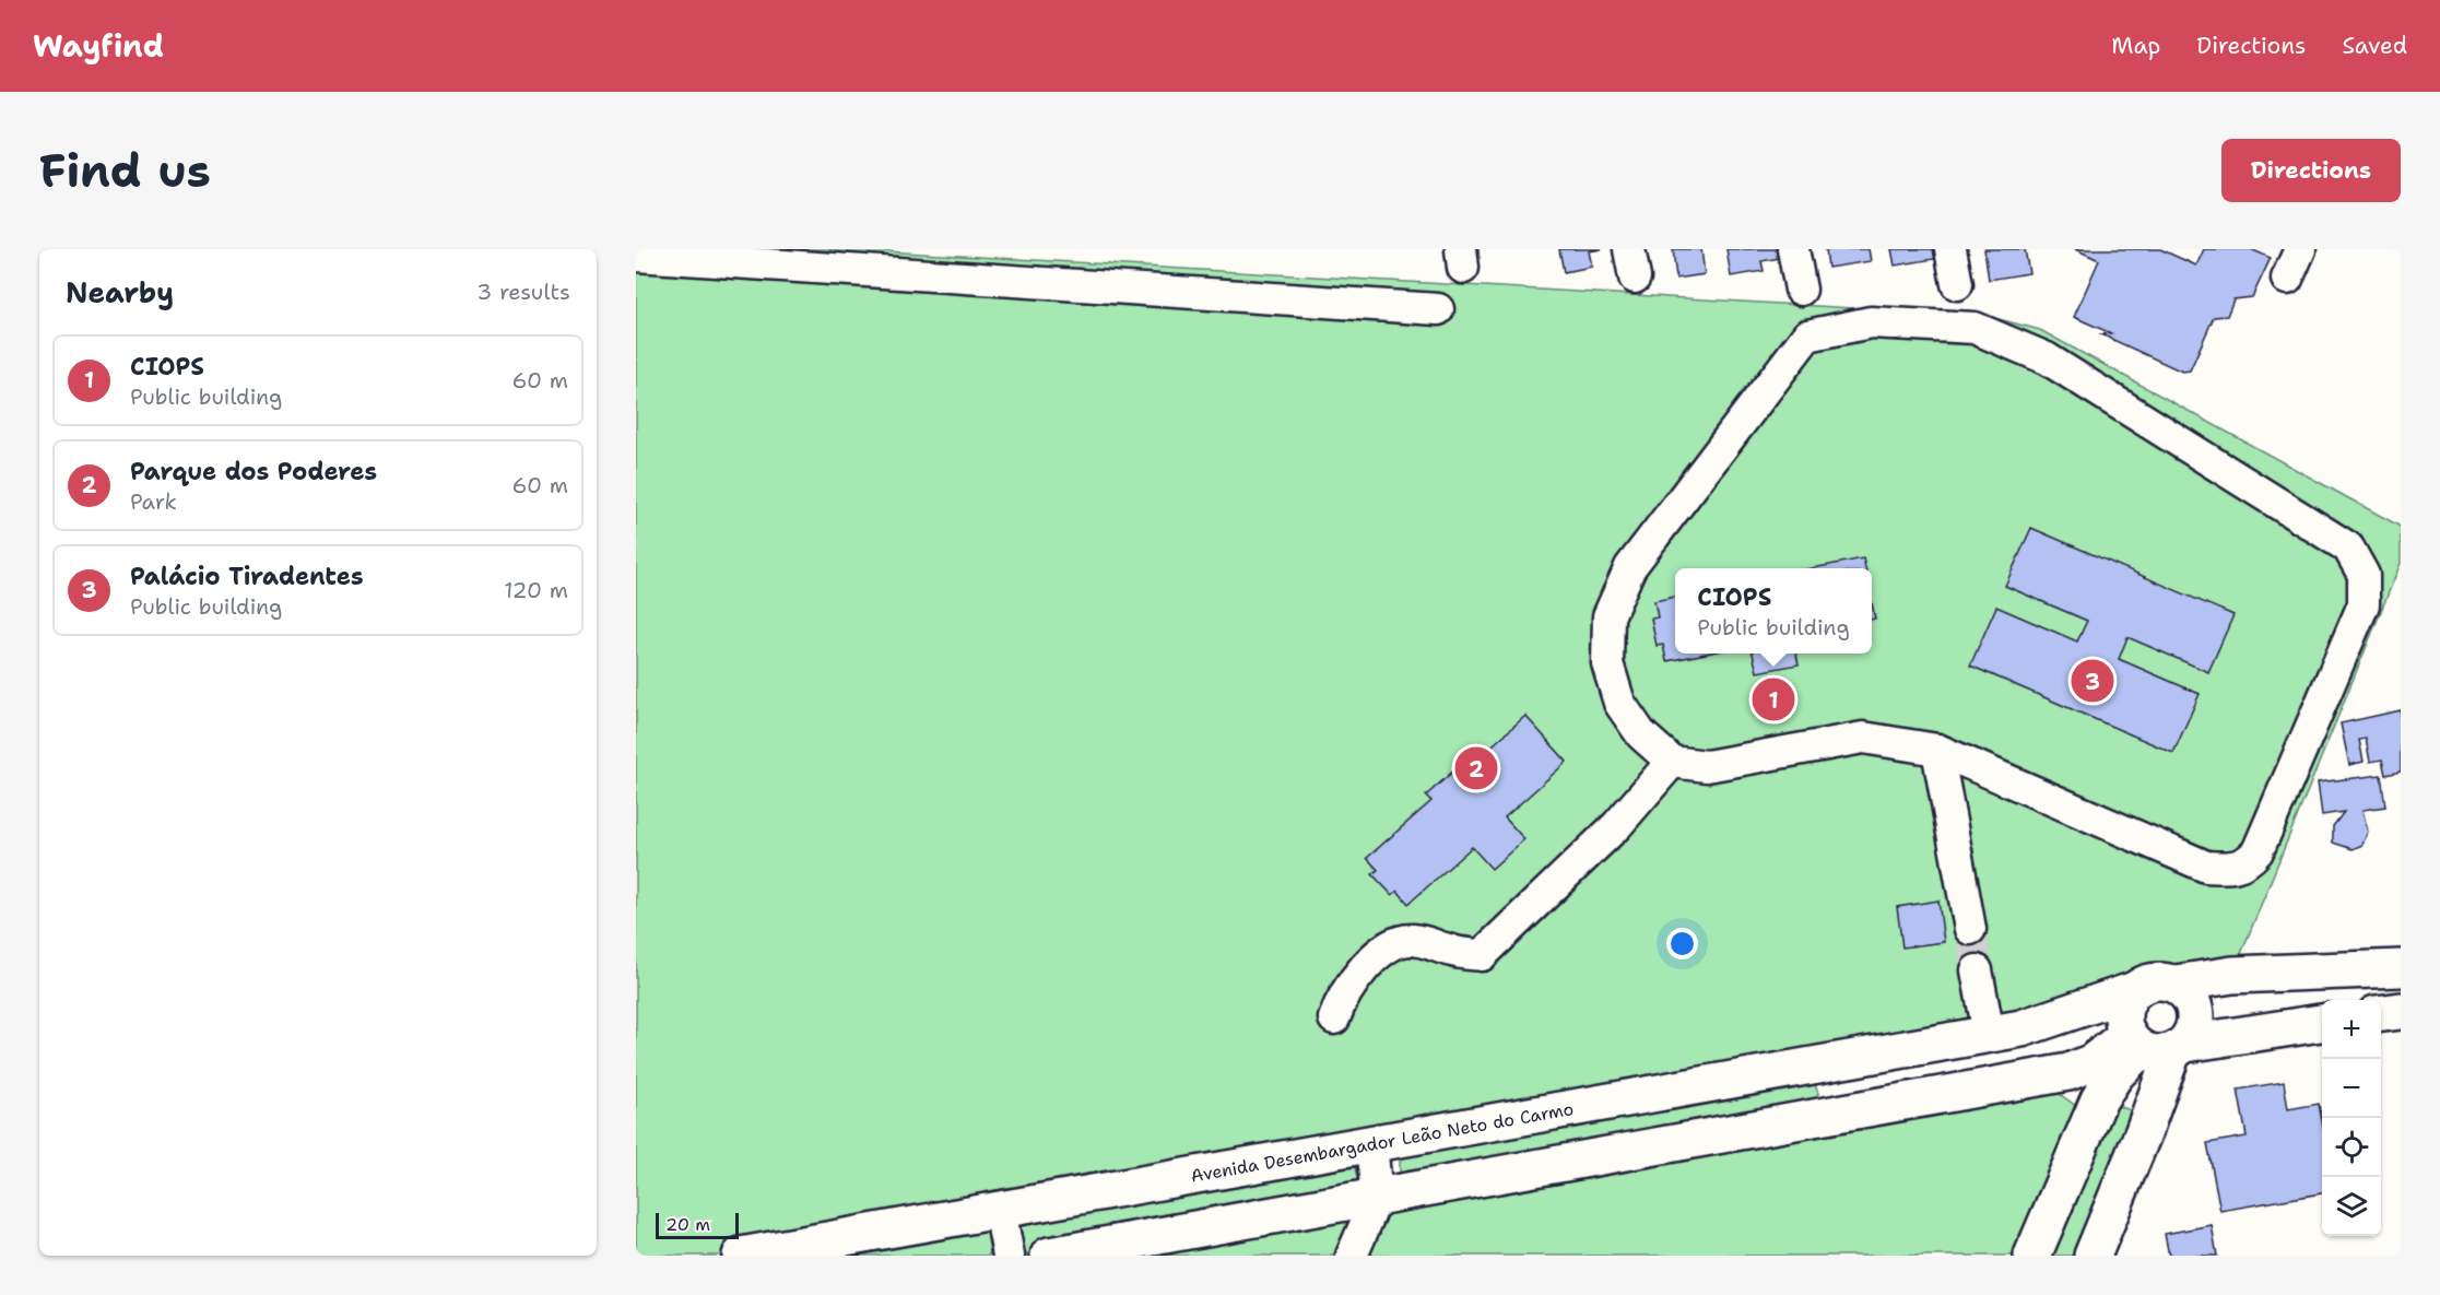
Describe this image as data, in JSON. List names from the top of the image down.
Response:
{
  "streets": {
    "main road": ["Avenida Desembargador Leão Neto do Carmo"]
  },
  "scale_bar": "20 m",
  "page": {
    "header": "Wayfind",
    "nav": ["Map", "Directions", "Saved"],
    "buttons": "Directions",
    "title": "Find us",
    "heading": ["Nearby", "3 results"],
    "list": [
      {
        "mark": "1",
        "name": "CIOPS",
        "note": "Public building",
        "value": "60 m"
      },
      {
        "mark": "2",
        "name": "Parque dos Poderes",
        "note": "Park",
        "value": "60 m"
      },
      {
        "mark": "3",
        "name": "Palácio Tiradentes",
        "note": "Public building",
        "value": "120 m"
      }
    ],
    "popup": ["CIOPS", "Public building"],
    "pins": ["3", "1", "2"],
    "map_buttons": ["+", "−"],
    "scale": "20 m"
  }
}
